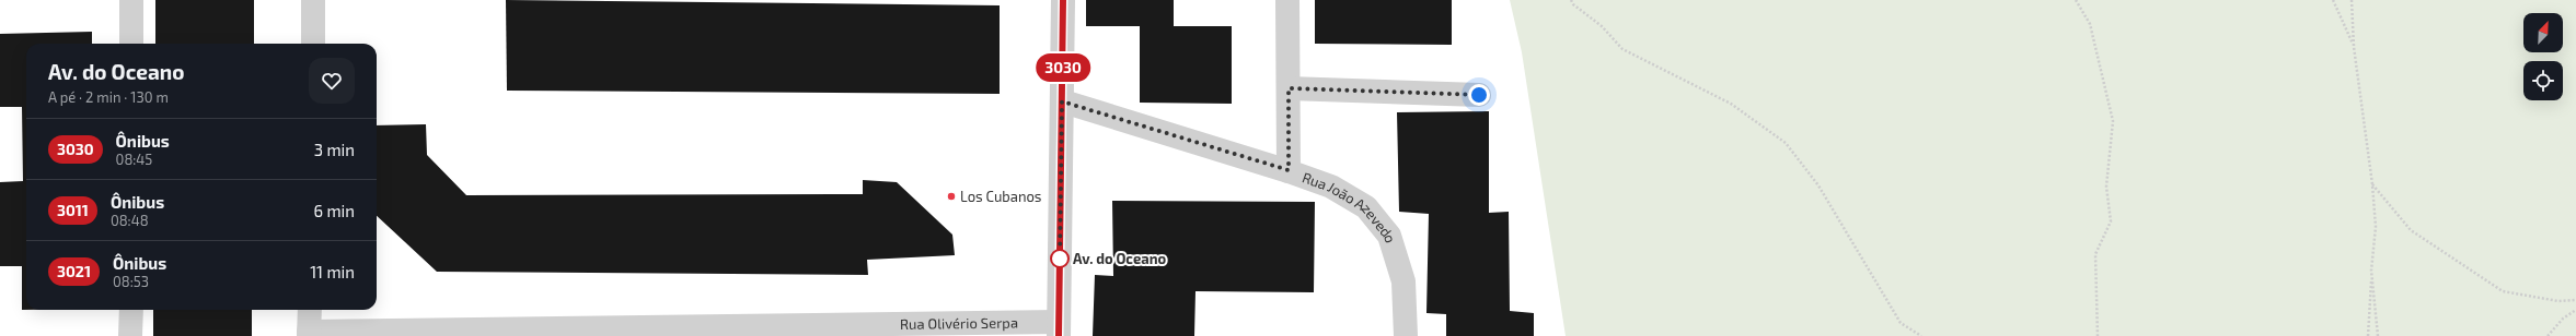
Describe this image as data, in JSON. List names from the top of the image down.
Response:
{
  "streets": {
    "street": ["Rua João Azevedo", "Rua Olivério Serpa"]
  },
  "places": ["Los Cubanos", "Av. do Oceano"],
  "lines": ["bus line 3030"],
  "north": "top right",
  "page": {
    "on_map": "3030",
    "heading": ["Av. do Oceano", "A pé · 2 min · 130 m"],
    "list": [
      {
        "mark": "3030",
        "name": "Ônibus",
        "note": "08:45",
        "value": "3 min"
      },
      {
        "mark": "3011",
        "name": "Ônibus",
        "note": "08:48",
        "value": "6 min"
      },
      {
        "mark": "3021",
        "name": "Ônibus",
        "note": "08:53",
        "value": "11 min"
      }
    ]
  }
}
